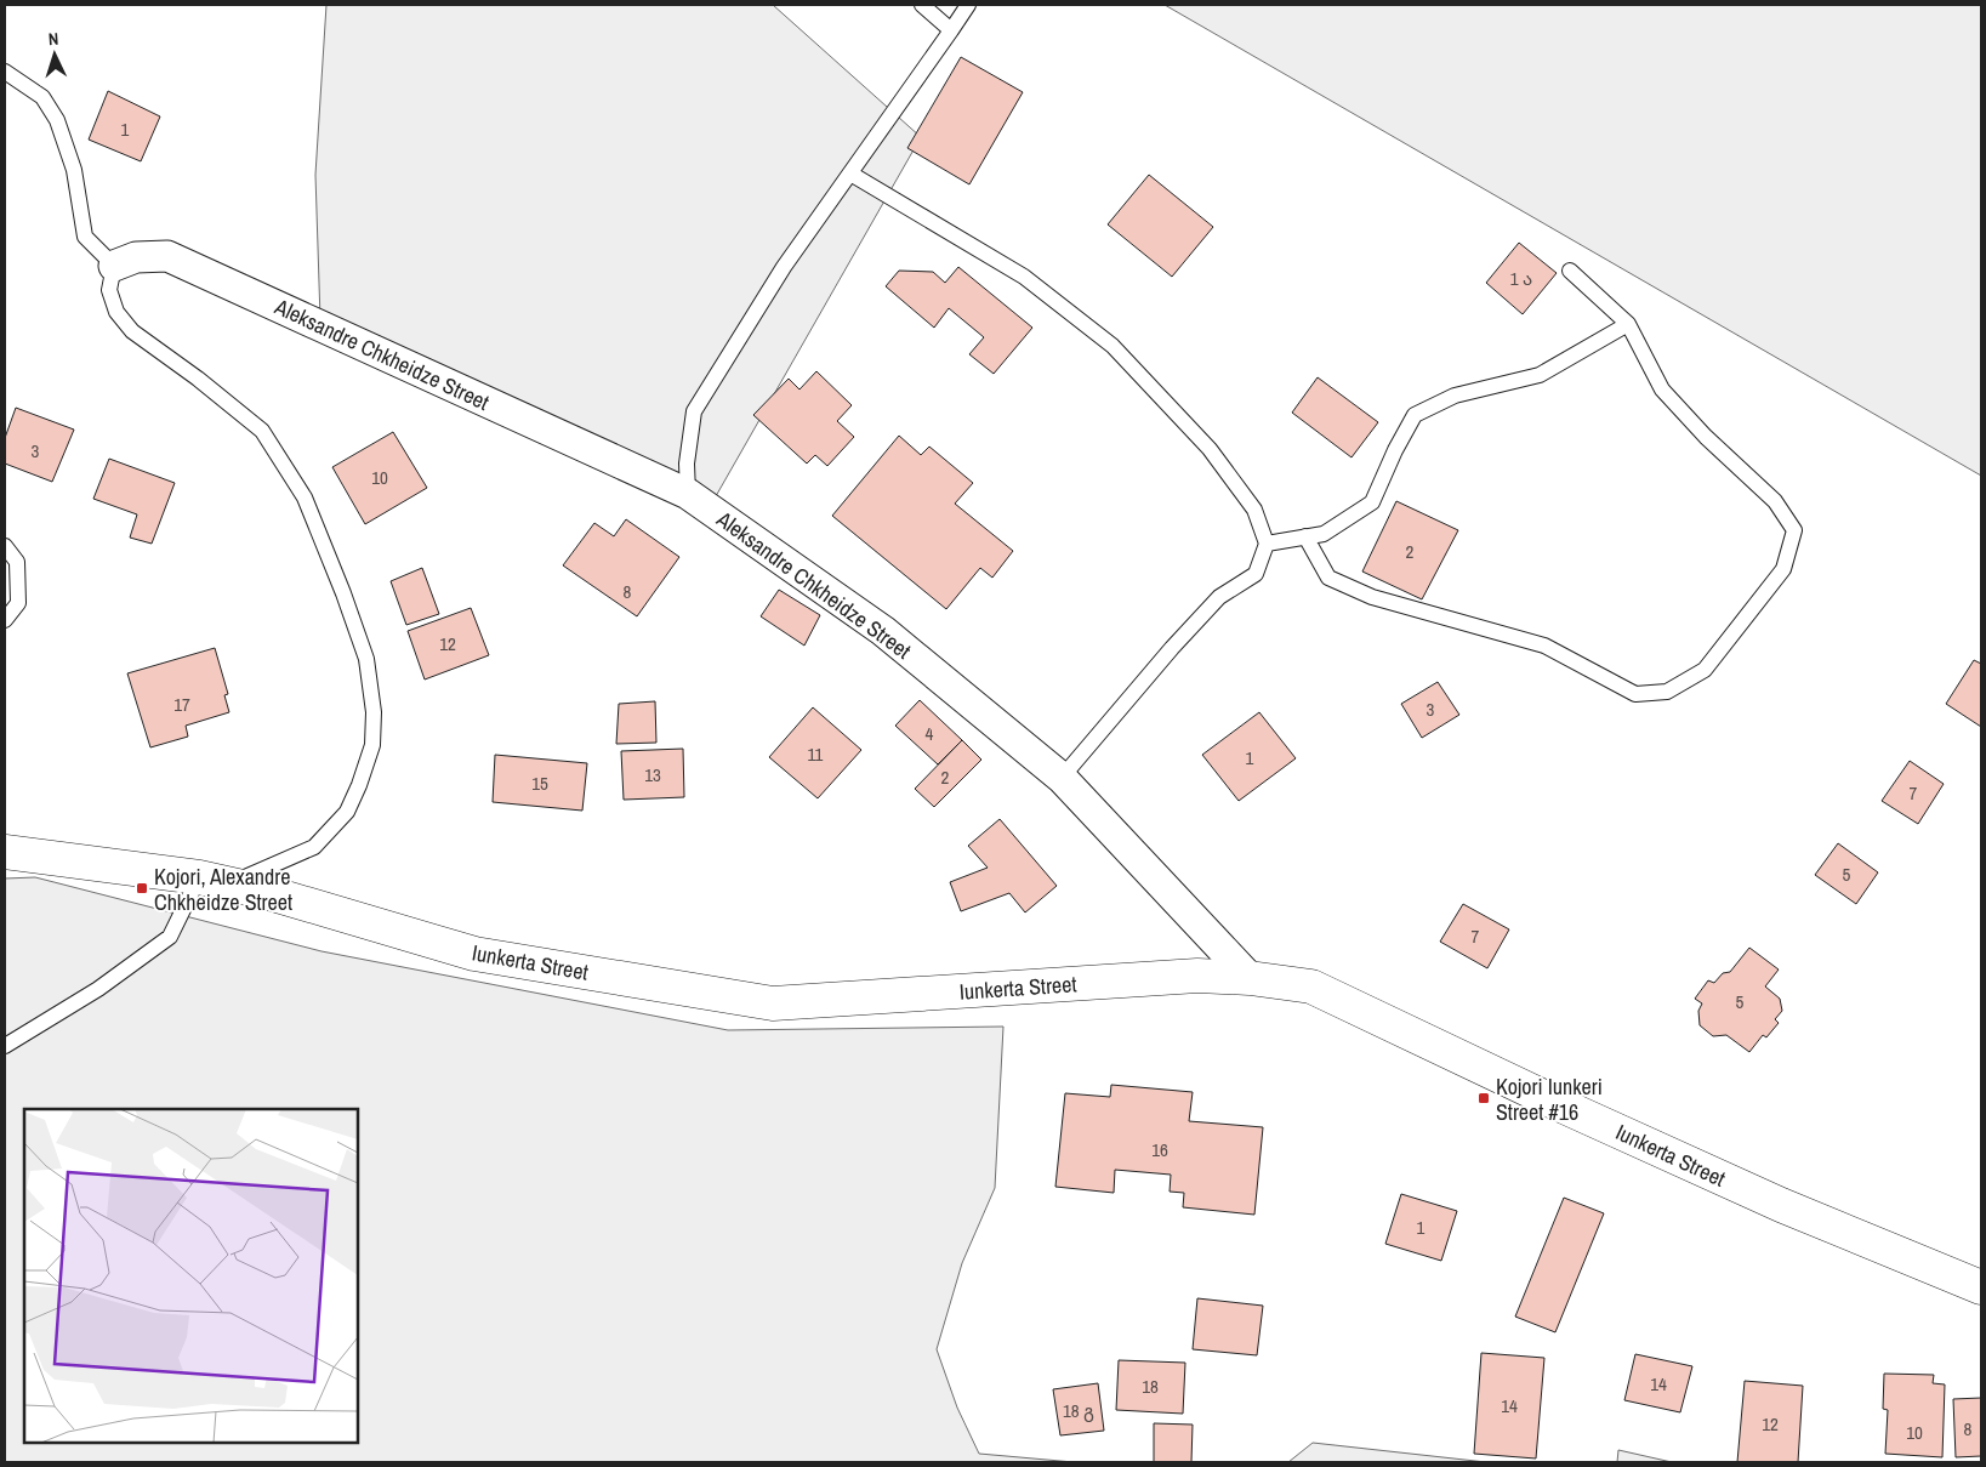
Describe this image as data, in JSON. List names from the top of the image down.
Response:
{
  "streets": {
    "main road": ["Iunkerta Street"],
    "street": ["Aleksandre Chkheidze Street"]
  },
  "crossings": [
    ["Aleksandre Chkheidze Street", "Iunkerta Street"]
  ],
  "places": {
    "transit": ["Kojori, Alexandre Chkheidze Street", "Kojori Iunkeri Street #16"]
  },
  "house_numbers": [
    "1",
    "1 ა",
    "3",
    "10",
    "2",
    "8",
    "12",
    "17",
    "3",
    "4",
    "11",
    "1",
    "13",
    "2",
    "15",
    "7",
    "5",
    "7",
    "5",
    "16",
    "1",
    "14",
    "18",
    "14",
    "18 გ",
    "12",
    "8",
    "10"
  ],
  "north": "top"
}
